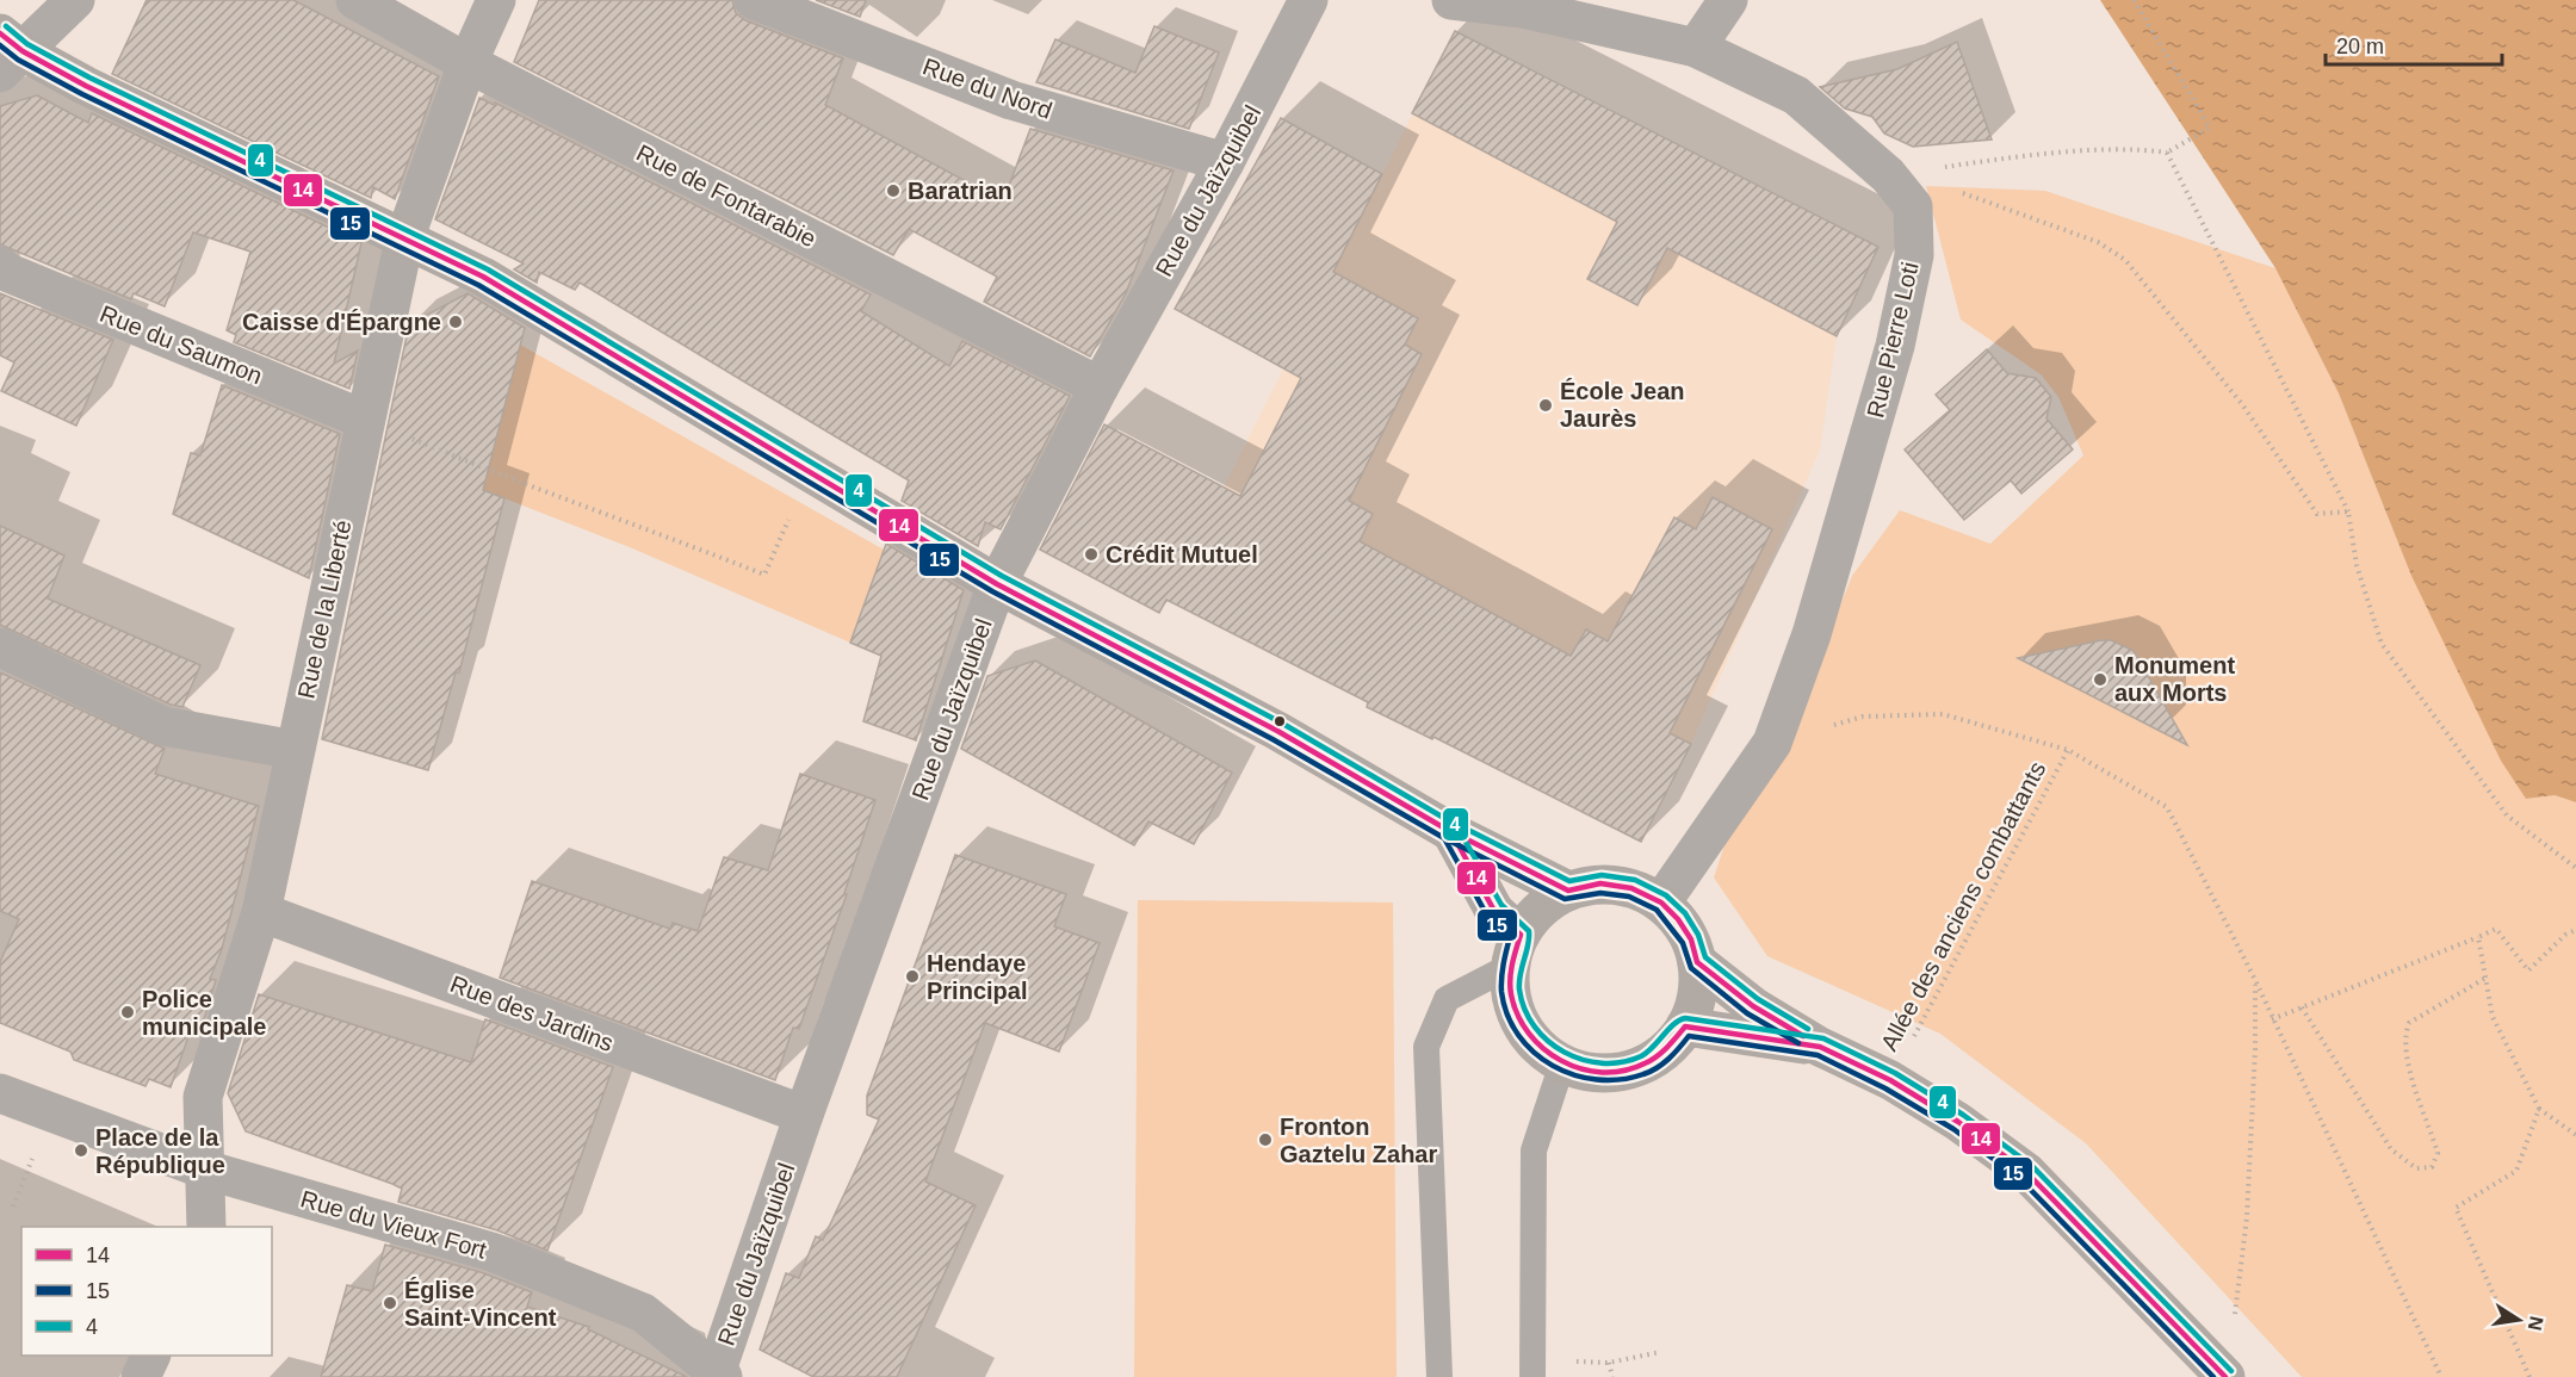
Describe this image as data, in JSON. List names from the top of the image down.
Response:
{
  "streets": {
    "street": [
      "Rue du Nord",
      "Rue du Jaïzquibel",
      "Rue de Fontarabie",
      "Rue Pierre Loti",
      "Rue du Saumon",
      "Rue de la Liberté",
      "Rue des Jardins",
      "Rue du Vieux Fort"
    ],
    "path": ["Allée des anciens combattants"]
  },
  "crossings": [
    ["Rue du Nord", "Rue du Jaïzquibel"],
    ["Rue du Jaïzquibel", "Rue de Fontarabie"],
    ["Rue du Jaïzquibel", "Rue des Jardins"],
    ["Rue du Jaïzquibel", "Rue du Vieux Fort"],
    ["Rue de Fontarabie", "Rue de la Liberté"],
    ["Rue du Saumon", "Rue de la Liberté"],
    ["Rue de la Liberté", "Rue des Jardins"],
    ["Rue de la Liberté", "Rue du Vieux Fort"]
  ],
  "places": [
    "Baratrian",
    "Caisse d'Épargne",
    "École Jean Jaurès",
    "Crédit Mutuel",
    "Monument aux Morts",
    "Hendaye Principal",
    "Police municipale",
    "Fronton Gaztelu Zahar",
    "Place de la République",
    "Église Saint-Vincent"
  ],
  "lines": ["transit line 4", "transit line 14", "transit line 15"],
  "legend": ["14", "15", "4"],
  "scale_bar": "20 m",
  "north": "right"
}
